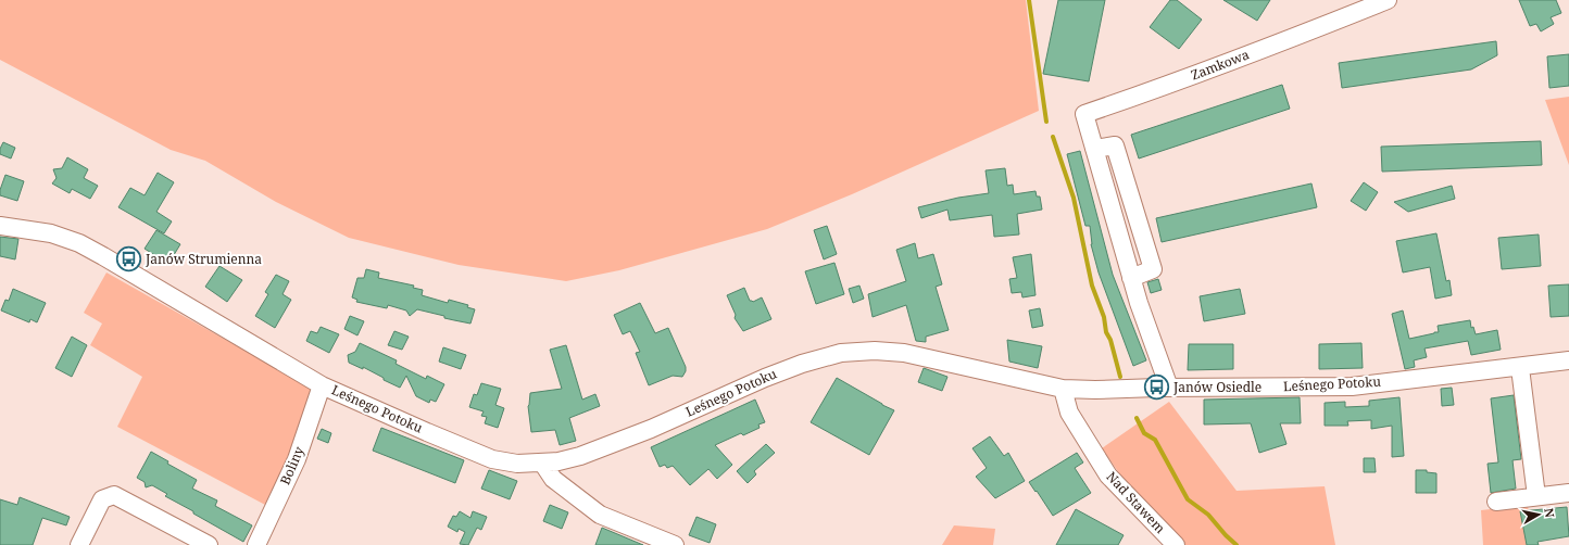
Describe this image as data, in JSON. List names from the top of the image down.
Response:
{
  "streets": {
    "street": [
      "Zamkowa",
      "Leśnego Potoku",
      "Boliny",
      "Nad Stawem"
    ]
  },
  "crossings": [
    ["Zamkowa", "Leśnego Potoku"],
    ["Leśnego Potoku", "Boliny"],
    ["Leśnego Potoku", "Nad Stawem"]
  ],
  "places": {
    "bus stop": ["Janów Strumienna", "Janów Osiedle"]
  },
  "north": "right"
}
